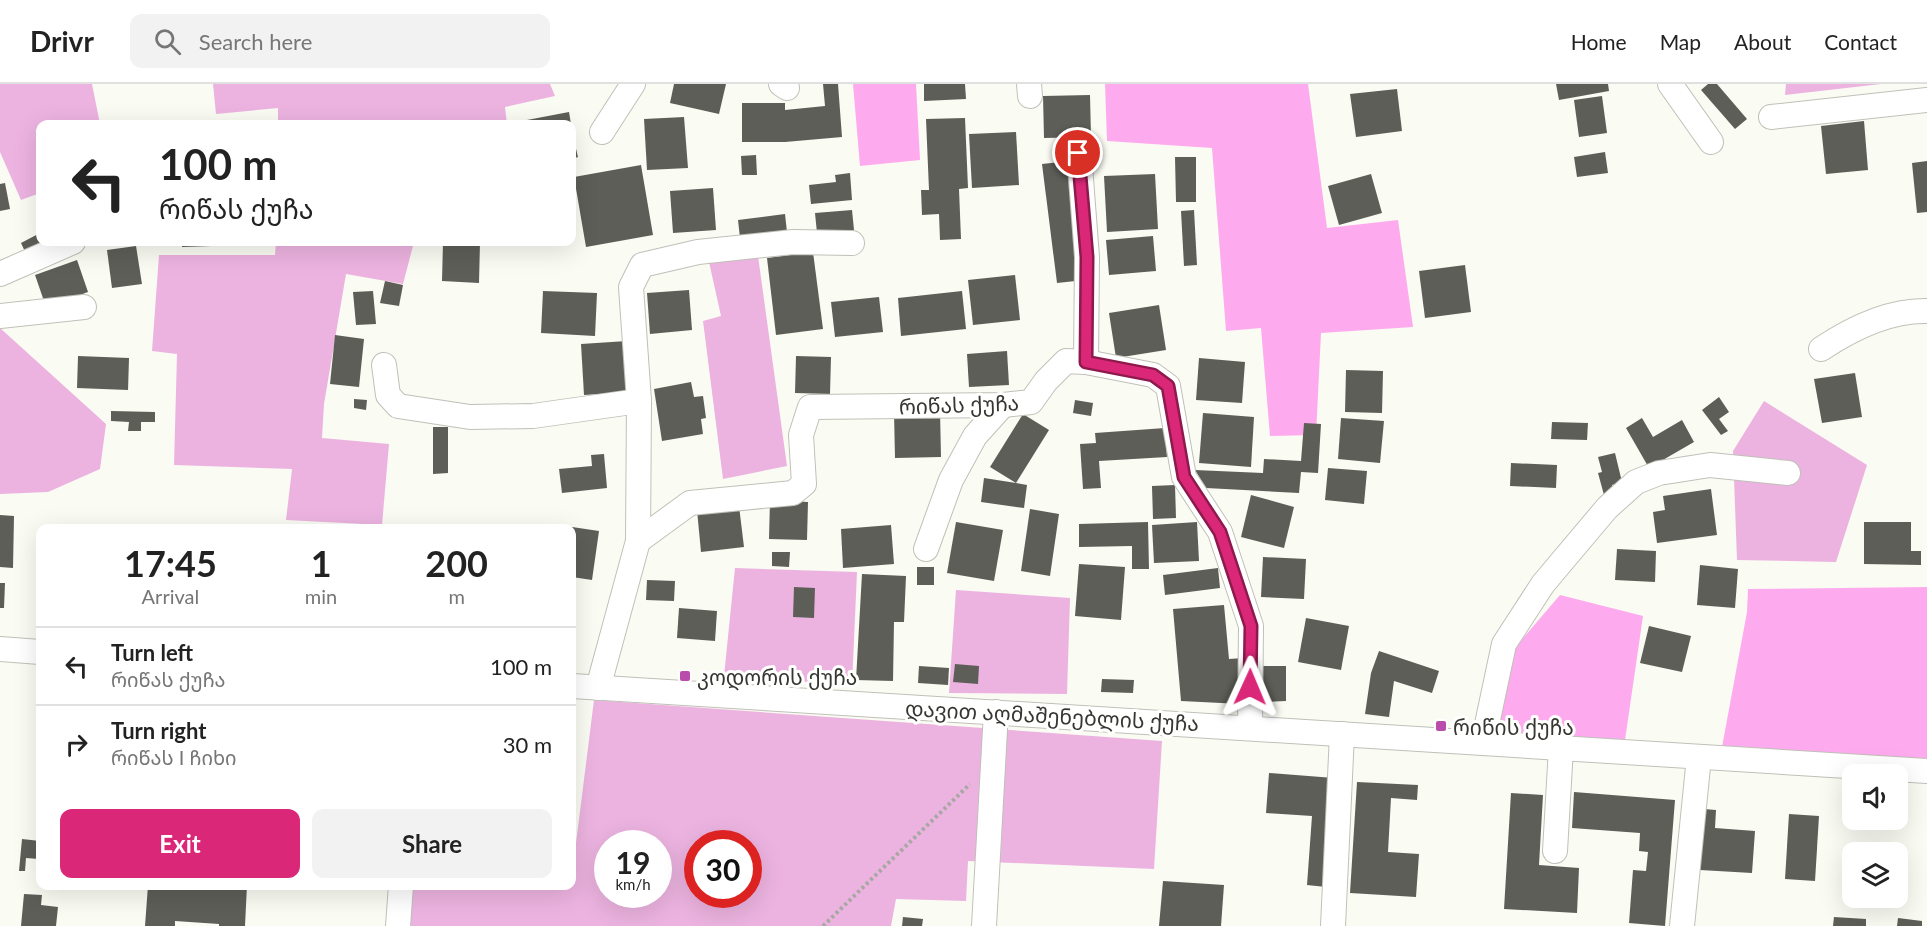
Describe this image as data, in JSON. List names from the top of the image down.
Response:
{
  "streets": {
    "street": ["რიწას ქუჩა", "დავით აღმაშენებლის ქუჩა"]
  },
  "crossings": [
    ["რიწას ქუჩა", "დავით აღმაშენებლის ქუჩა"]
  ],
  "places": {
    "transit": ["კოდორის ქუჩა", "რიწის ქუჩა"]
  },
  "page": {
    "header": "Drivr",
    "search": "Search here",
    "nav": [
      "Home",
      "Map",
      "About",
      "Contact"
    ],
    "turn": ["100 m", "რიწას ქუჩა"],
    "eta": [
      "17:45",
      "Arrival",
      "1",
      "min",
      "200",
      "m"
    ],
    "list": [
      {
        "name": "Turn left",
        "note": "რიწას ქუჩა",
        "value": "100 m"
      },
      {
        "name": "Turn right",
        "note": "რიწას I ჩიხი",
        "value": "30 m"
      }
    ],
    "buttons": ["Exit", "Share"],
    "speed": "19 km/h",
    "limit": "30"
  }
}
